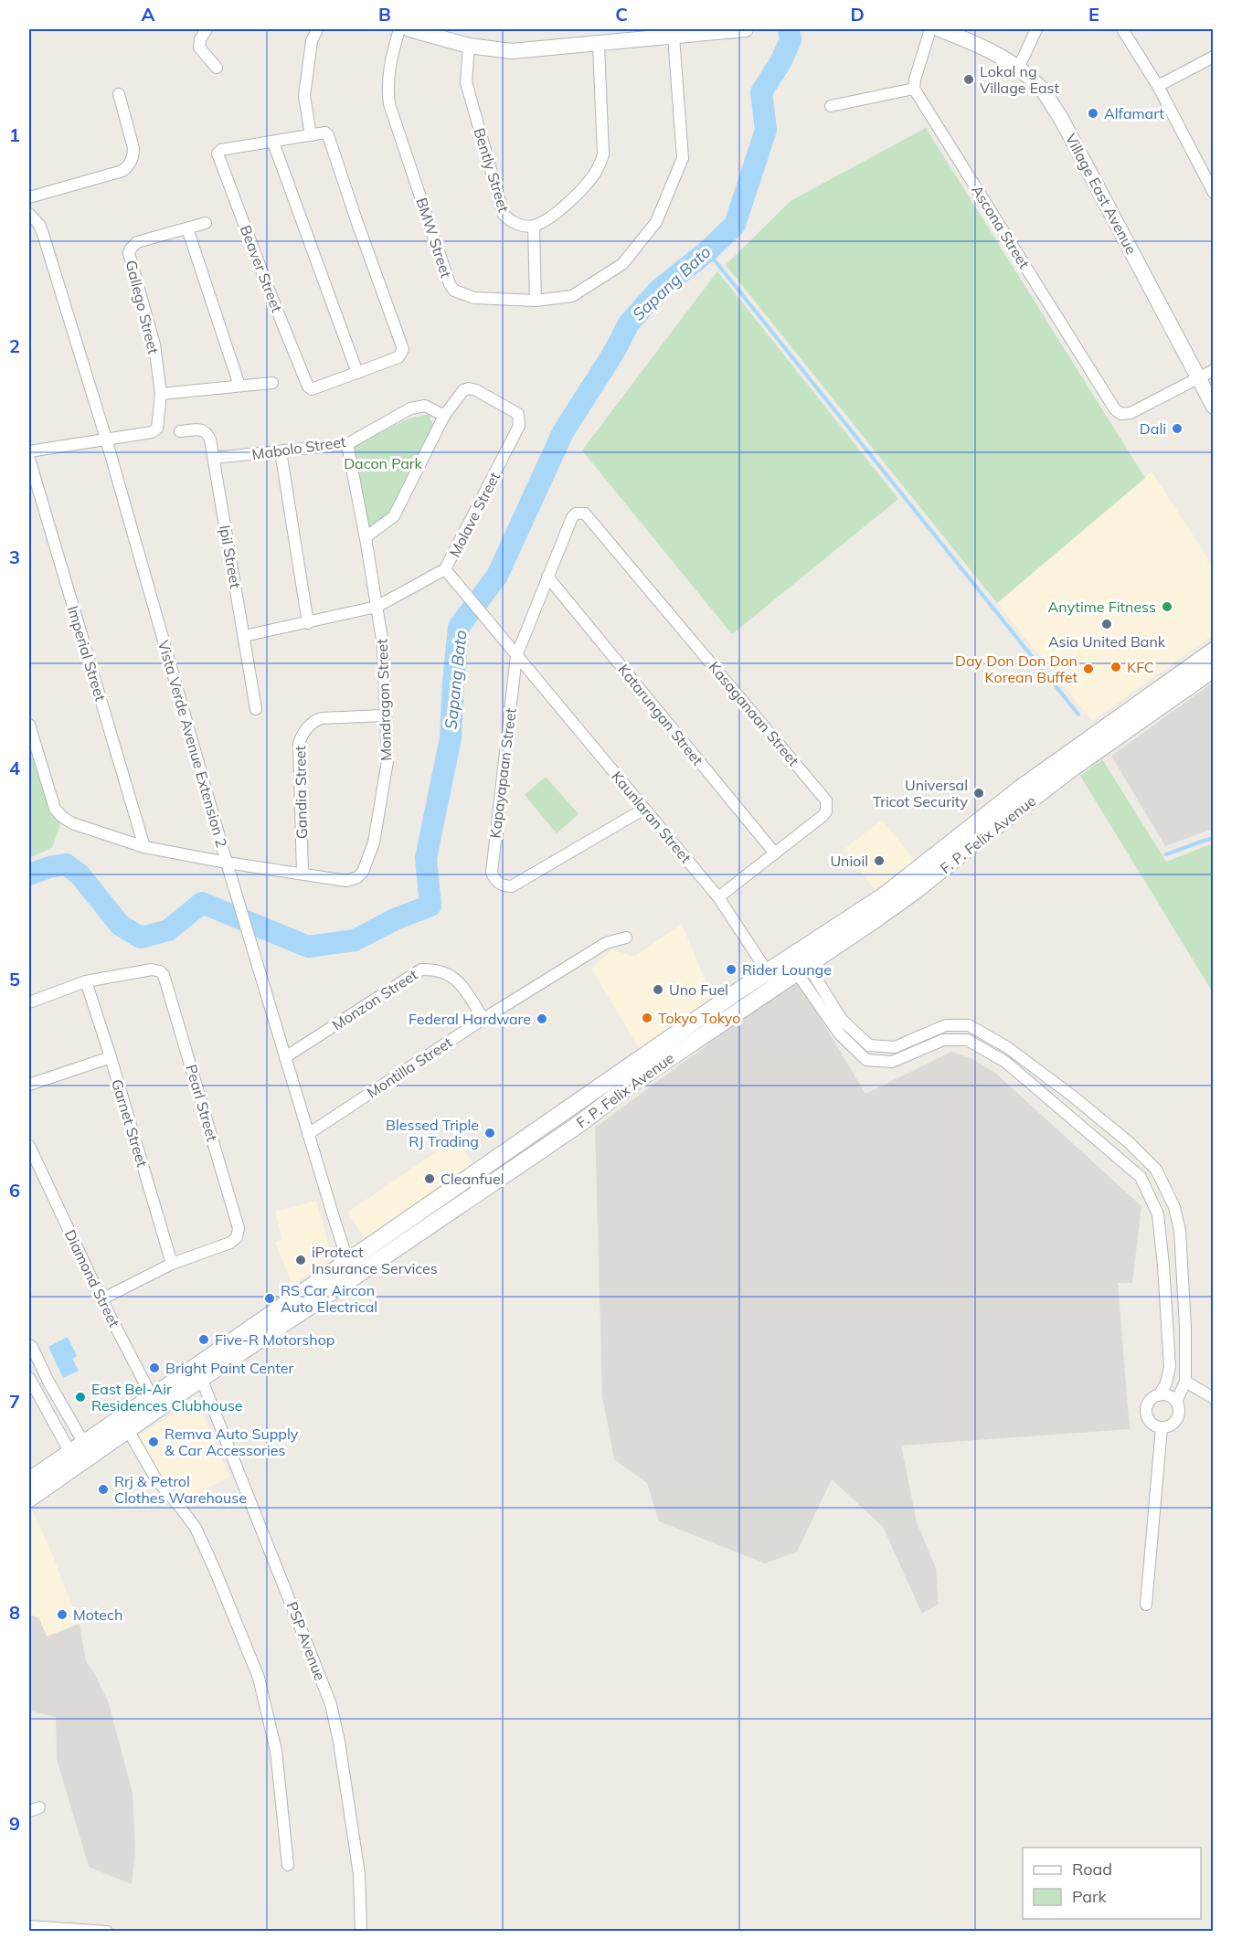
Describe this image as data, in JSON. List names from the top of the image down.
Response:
{
  "streets": {
    "main road": ["F. P. Felix Avenue"],
    "street": [
      "Bently Street",
      "Village East Avenue",
      "Ascona Street",
      "BMW Street",
      "Beaver Street",
      "Gallego Street",
      "Mabolo Street",
      "Molave Street",
      "Ipil Street",
      "Imperial Street",
      "Mondragon Street",
      "Kasaganaan Street",
      "Katarungan Street",
      "Vista Verde Avenue Extension 2",
      "Kapayapaan Street",
      "Gandia Street",
      "Kaunlaran Street",
      "Monzon Street",
      "Montilla Street",
      "Pearl Street",
      "Garnet Street",
      "Diamond Street",
      "PSP Avenue"
    ]
  },
  "crossings": [
    ["Village East Avenue", "Ascona Street"],
    ["Gallego Street", "Vista Verde Avenue Extension 2"],
    ["Mabolo Street", "Molave Street"],
    ["Mabolo Street", "Ipil Street"],
    ["Mabolo Street", "Mondragon Street"],
    ["Molave Street", "Ipil Street"],
    ["Molave Street", "Mondragon Street"],
    ["Molave Street", "Kaunlaran Street"],
    ["Imperial Street", "Mondragon Street"],
    ["Mondragon Street", "Vista Verde Avenue Extension 2"],
    ["Mondragon Street", "Gandia Street"],
    ["Kasaganaan Street", "Katarungan Street"],
    ["Kasaganaan Street", "Kapayapaan Street"],
    ["Kasaganaan Street", "Kaunlaran Street"],
    ["Katarungan Street", "Kapayapaan Street"],
    ["Vista Verde Avenue Extension 2", "F. P. Felix Avenue"],
    ["Vista Verde Avenue Extension 2", "Monzon Street"],
    ["Vista Verde Avenue Extension 2", "Montilla Street"],
    ["Kapayapaan Street", "Kaunlaran Street"],
    ["Kaunlaran Street", "F. P. Felix Avenue"],
    ["F. P. Felix Avenue", "Diamond Street"],
    ["F. P. Felix Avenue", "PSP Avenue"],
    ["Monzon Street", "Montilla Street"],
    ["Pearl Street", "Garnet Street"]
  ],
  "water": ["Sapang Bato"],
  "parks": ["Dacon Park"],
  "places": [
    "Lokal ng Village East",
    "Alfamart",
    "Dali",
    "Anytime Fitness",
    "Asia United Bank",
    "KFC",
    "Day Don Don Don Korean Buffet",
    "Universal Tricot Security",
    "Unioil",
    "Rider Lounge",
    "Uno Fuel",
    "Tokyo Tokyo",
    "Federal Hardware",
    "Blessed Triple RJ Trading",
    "Cleanfuel",
    "iProtect Insurance Services",
    "RS Car Aircon Auto Electrical",
    "Five-R Motorshop",
    "Bright Paint Center",
    "East Bel-Air Residences Clubhouse",
    "Remva Auto Supply & Car Accessories",
    "Rrj & Petrol Clothes Warehouse",
    "Motech"
  ],
  "legend": ["Road", "Park"],
  "grid": {
    "columns": [
      "A",
      "B",
      "C",
      "D",
      "E"
    ],
    "rows": [
      "1",
      "2",
      "3",
      "4",
      "5",
      "6",
      "7",
      "8",
      "9"
    ]
  }
}
